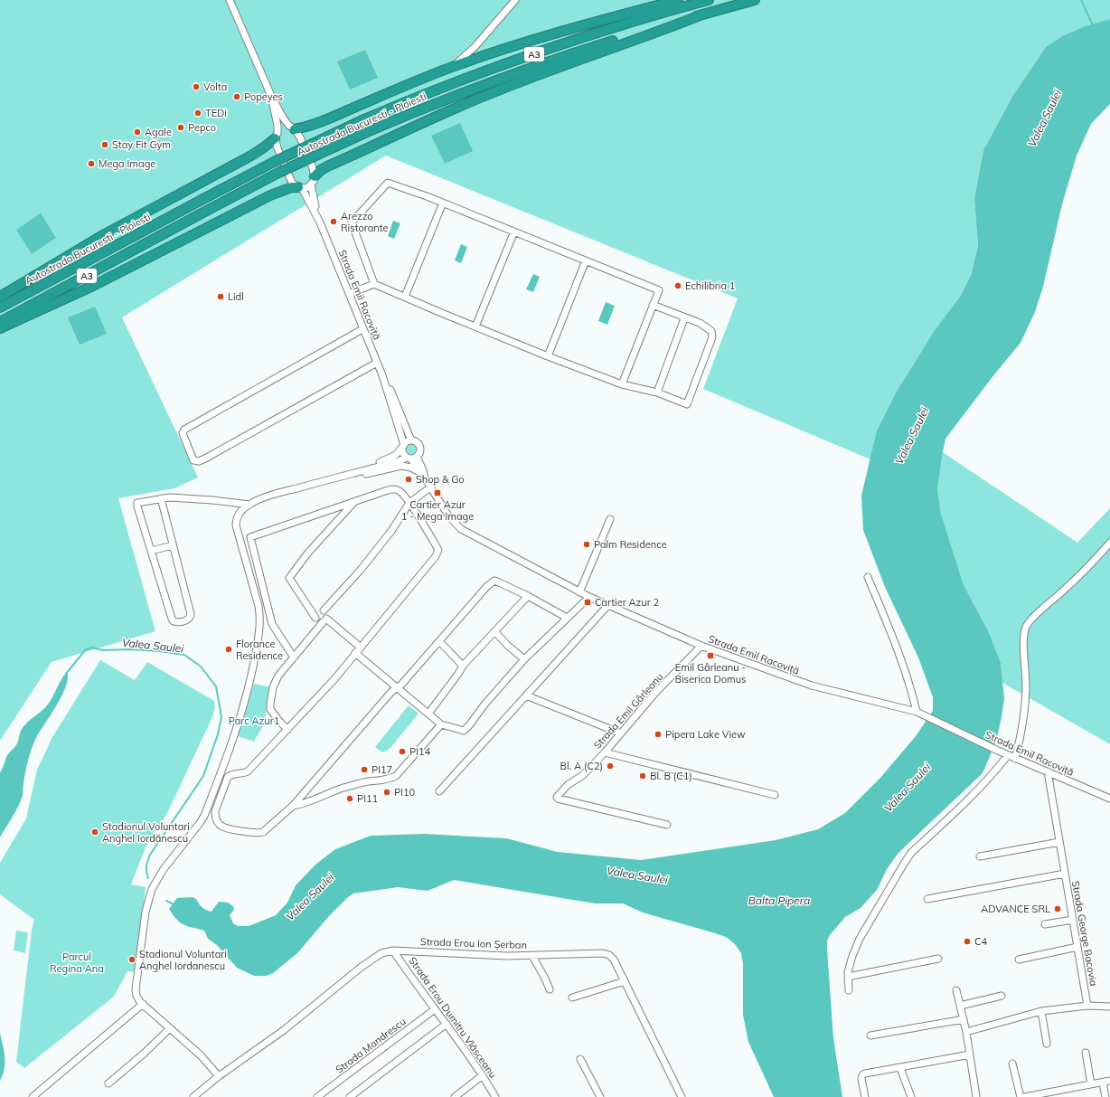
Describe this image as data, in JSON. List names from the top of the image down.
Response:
{
  "streets": {
    "highway": ["A3", "Autostrada Bucuresti - Ploiesti"],
    "street": [
      "Strada Emil Racoviță",
      "Strada Emil Gârleanu",
      "Strada George Bacovia",
      "Strada Erou Ion Șerban",
      "Strada Erou Dumitru Vlăsceanu",
      "Strada Mandrescu"
    ]
  },
  "crossings": [
    ["Strada Emil Racoviță", "Strada Emil Gârleanu"],
    ["Strada Emil Racoviță", "Strada George Bacovia"],
    ["Strada Erou Ion Șerban", "Strada Erou Dumitru Vlăsceanu"],
    ["Strada Erou Dumitru Vlăsceanu", "Strada Mandrescu"]
  ],
  "water": ["Valea Saulei", "Balta Pipera"],
  "parks": ["Parc Azur1", "Parcul Regina Ana"],
  "places": {
    "other": [
      "Volta",
      "Popeyes",
      "TEDi",
      "Pepco",
      "Agale",
      "Stay Fit Gym",
      "Mega Image",
      "Arezzo Ristorante",
      "Echilibria 1",
      "Lidl",
      "Shop & Go",
      "Palm Residence",
      "Florance Residence",
      "Pipera Lake View",
      "PI14",
      "Bl. A (C2)",
      "PI17",
      "Bl. B (C1)",
      "PI10",
      "PI11",
      "Stadionul Voluntari Anghel Iordănescu",
      "ADVANCE SRL",
      "C4",
      "Stadionul Voluntari Anghel Iordanescu"
    ],
    "transit": ["Cartier Azur 1 - Mega Image", "Cartier Azur 2", "Emil Gârleanu - Biserica Domus"]
  }
}
